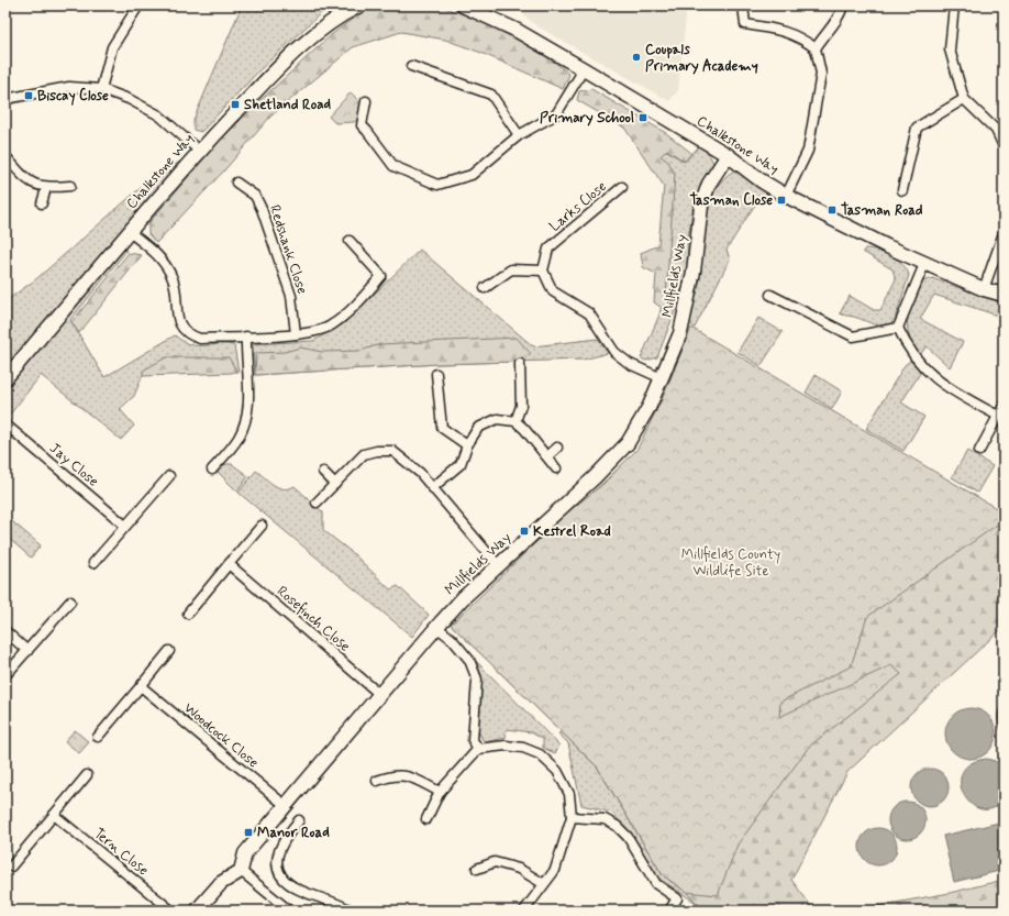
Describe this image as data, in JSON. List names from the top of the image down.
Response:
{
  "streets": {
    "street": [
      "Chalkstone Way",
      "Larks Close",
      "Redshank Close",
      "Millfields Way",
      "Jay Close",
      "Rosefinch Close",
      "Woodcock Close",
      "Tern Close"
    ]
  },
  "crossings": [
    ["Chalkstone Way", "Millfields Way"],
    ["Millfields Way", "Rosefinch Close"],
    ["Millfields Way", "Woodcock Close"]
  ],
  "parks": ["Millfields County Wildlife Site"],
  "places": {
    "other": ["Coupals Primary Academy"],
    "transit": [
      "Biscay Close",
      "Shetland Road",
      "Primary School",
      "Tasman Close",
      "Tasman Road",
      "Kestrel Road",
      "Manor Road"
    ]
  }
}
